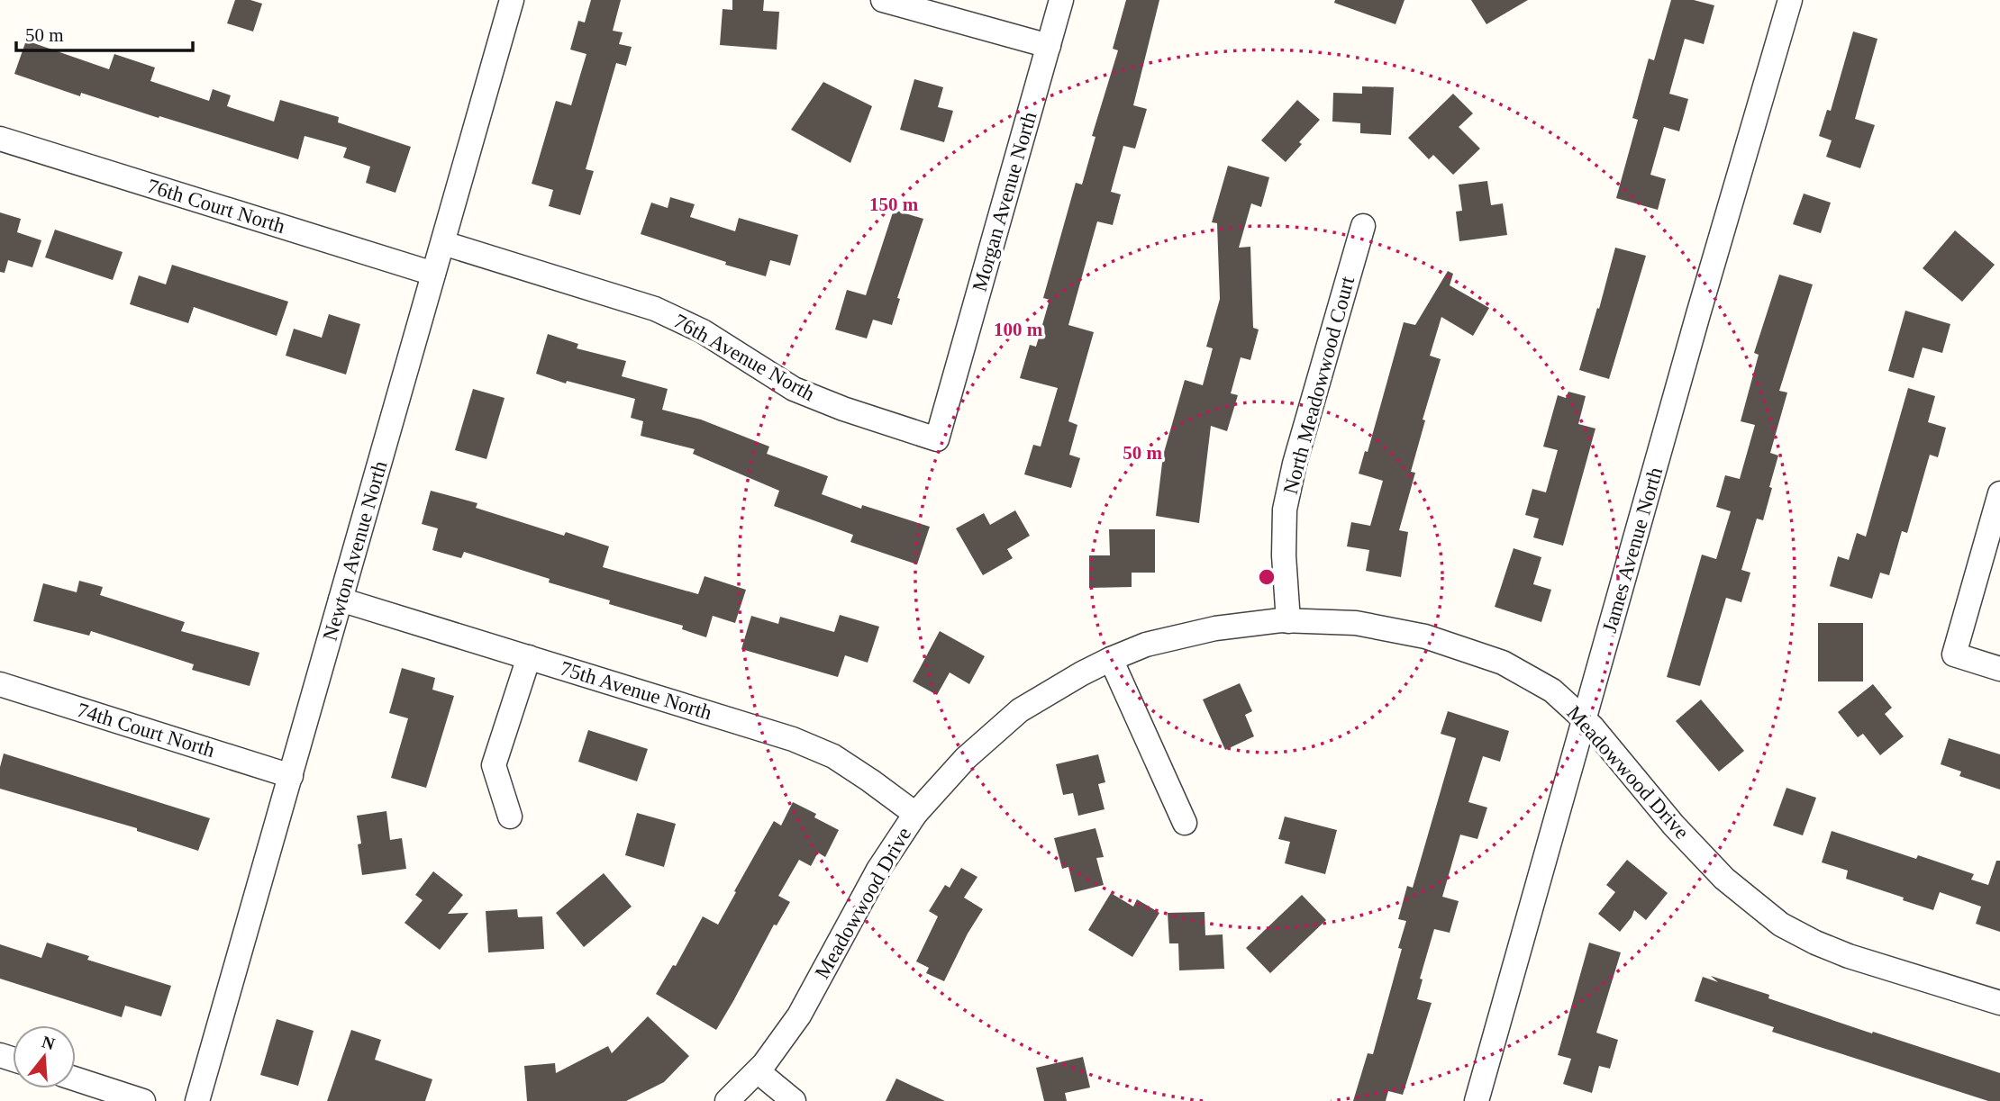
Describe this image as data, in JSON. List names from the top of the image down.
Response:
{
  "streets": {
    "street": [
      "Morgan Avenue North",
      "76th Court North",
      "76th Avenue North",
      "North Meadowwood Court",
      "James Avenue North",
      "Newton Avenue North",
      "75th Avenue North",
      "74th Court North",
      "Meadowwood Drive"
    ]
  },
  "crossings": [
    ["Morgan Avenue North", "76th Avenue North"],
    ["76th Court North", "Newton Avenue North"],
    ["76th Avenue North", "Newton Avenue North"],
    ["North Meadowwood Court", "Meadowwood Drive"],
    ["James Avenue North", "Meadowwood Drive"],
    ["Newton Avenue North", "75th Avenue North"],
    ["Newton Avenue North", "74th Court North"],
    ["75th Avenue North", "Meadowwood Drive"]
  ],
  "scale_bar": "50 m",
  "north": "top",
  "rings": ["150 m", "100 m", "50 m"]
}
